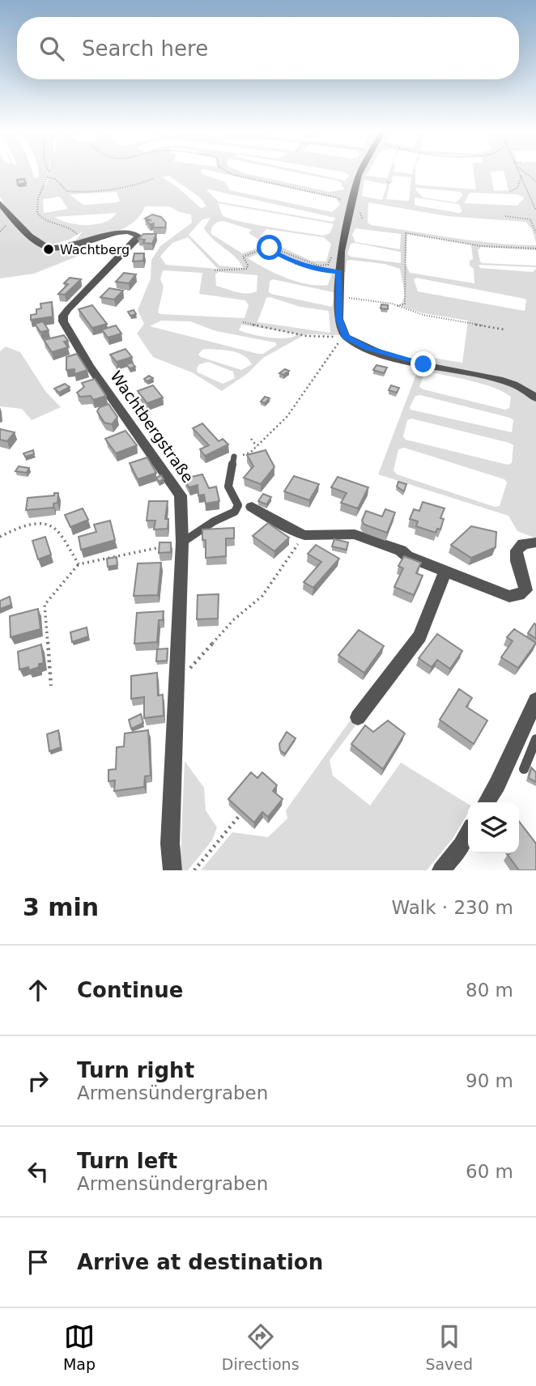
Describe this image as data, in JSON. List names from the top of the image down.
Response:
{
  "streets": {
    "street": ["Wachtbergstraße"]
  },
  "places": ["Wachtberg"],
  "page": {
    "search": "Search here",
    "heading": ["3 min", "Walk · 230 m"],
    "list": [
      ["Continue", "80 m"],
      ["Turn right", "Armensündergraben", "90 m"],
      ["Turn left", "Armensündergraben", "60 m"],
      "Arrive at destination"
    ],
    "nav": ["Map", "Directions", "Saved"]
  }
}
